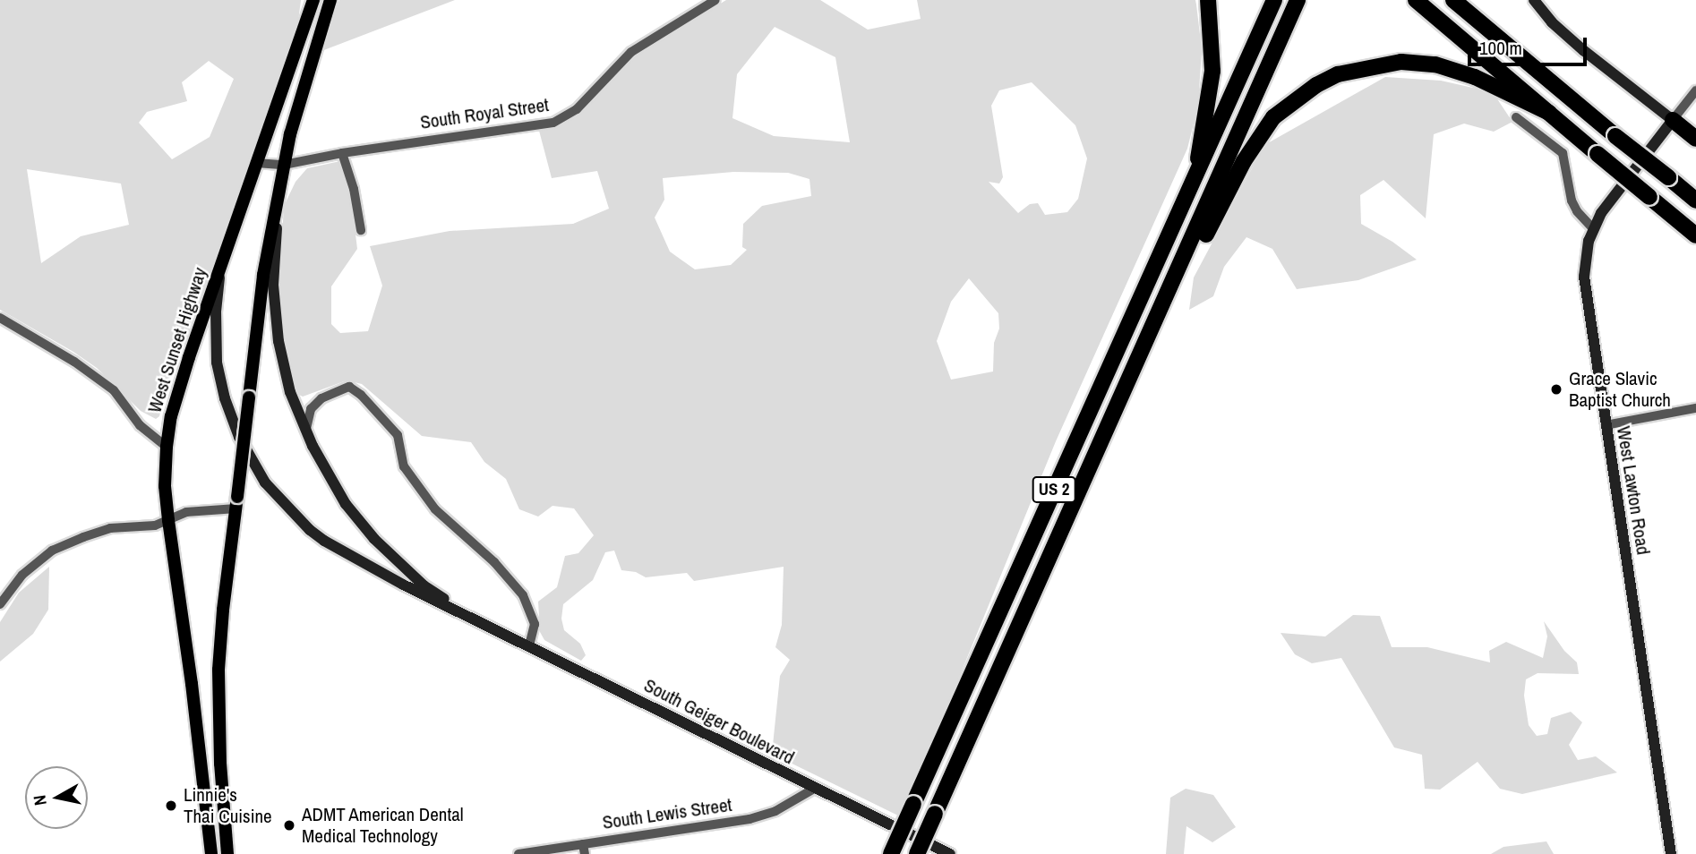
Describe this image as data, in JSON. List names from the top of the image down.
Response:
{
  "streets": {
    "highway": ["US 2"],
    "main road": ["West Sunset Highway"],
    "street": [
      "South Royal Street",
      "West Lawton Road",
      "South Geiger Boulevard",
      "South Lewis Street"
    ]
  },
  "crossings": [
    ["South Royal Street", "West Sunset Highway"],
    ["South Geiger Boulevard", "South Lewis Street"]
  ],
  "places": ["Grace Slavic Baptist Church", "Linnie's Thai Cuisine", "ADMT American Dental Medical Technology"],
  "scale_bar": "100 m",
  "north": "left"
}
